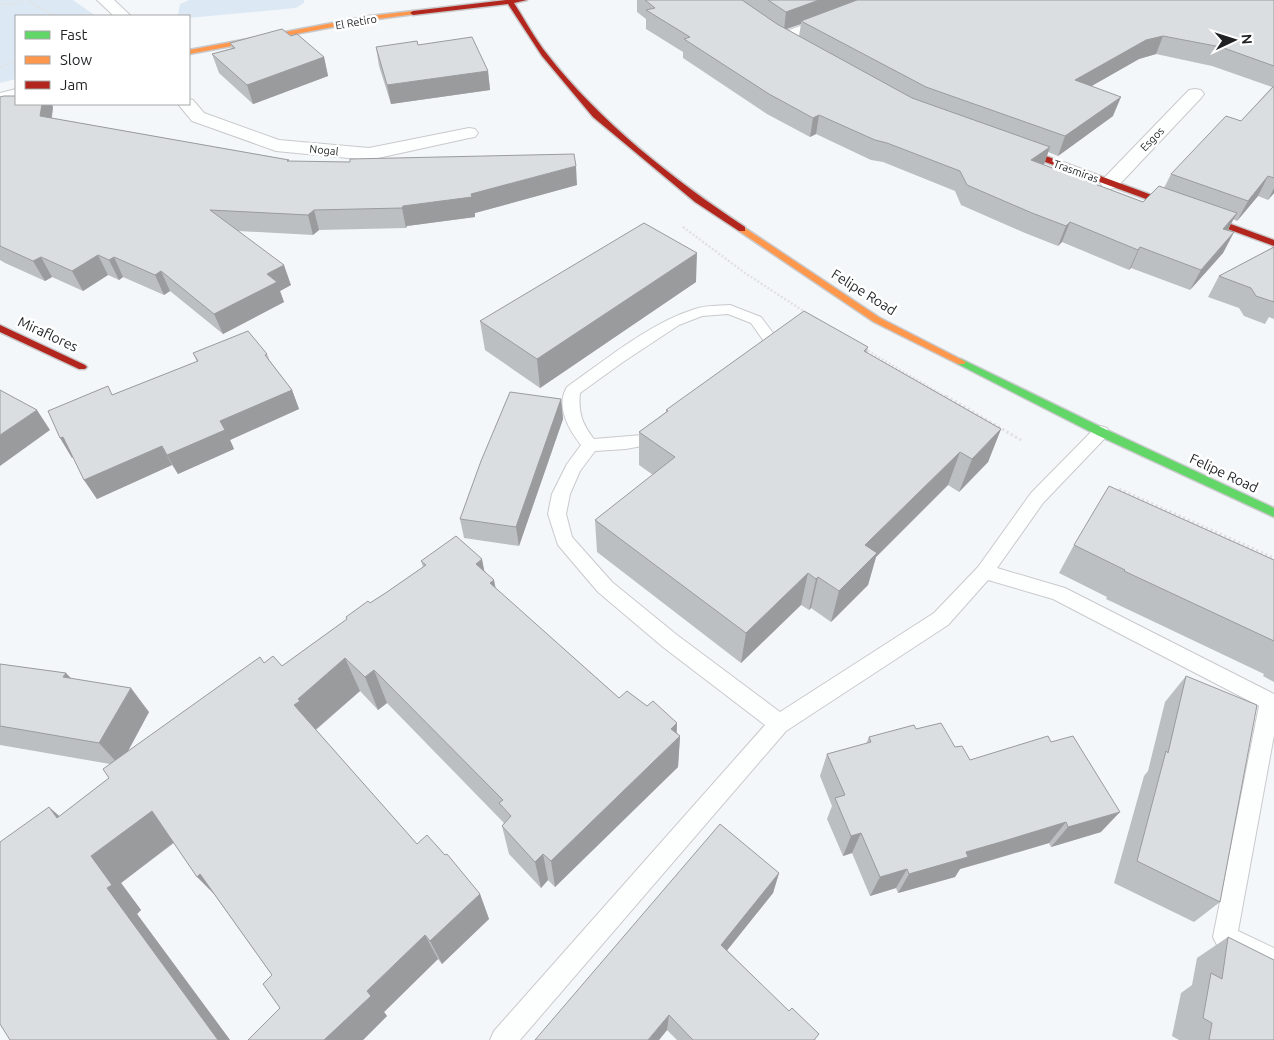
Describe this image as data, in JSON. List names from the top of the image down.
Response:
{
  "streets": {
    "main road": [
      "El Retiro",
      "Trasmiras",
      "Felipe Road",
      "Miraflores"
    ],
    "street": ["Esgos", "Nogal"]
  },
  "crossings": [
    ["El Retiro", "Felipe Road"],
    ["Esgos", "Trasmiras"]
  ],
  "legend": ["Fast", "Slow", "Jam"],
  "north": "right"
}
